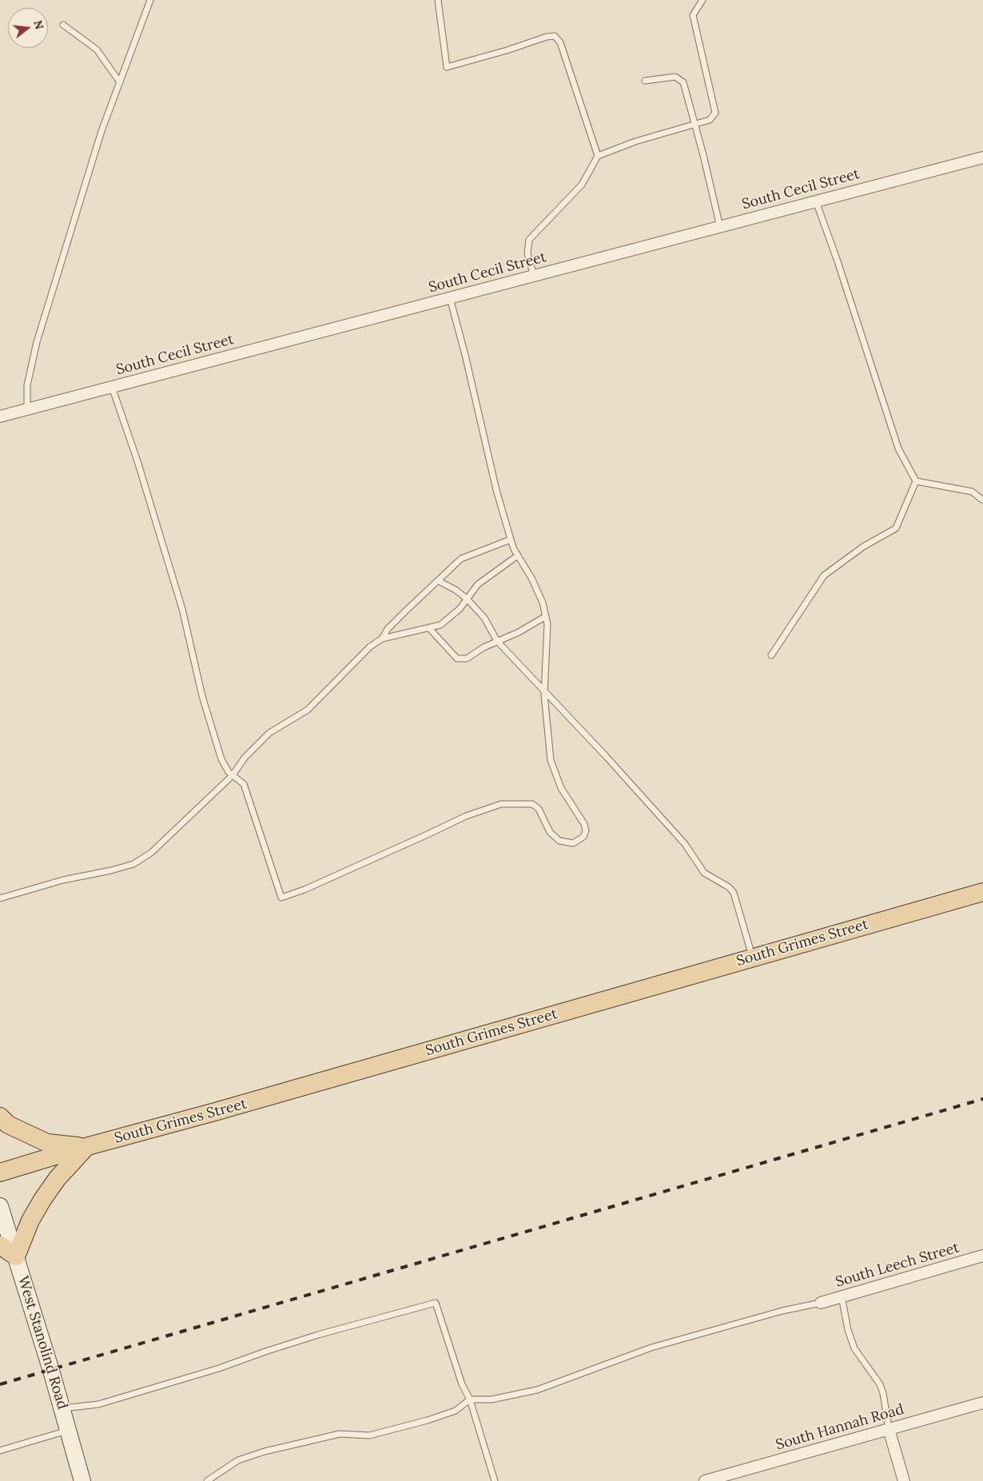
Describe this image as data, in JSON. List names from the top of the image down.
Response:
{
  "streets": {
    "main road": ["South Grimes Street", "West Stanolind Road"],
    "street": ["South Cecil Street", "South Leech Street", "South Hannah Road"]
  },
  "north": "right"
}
